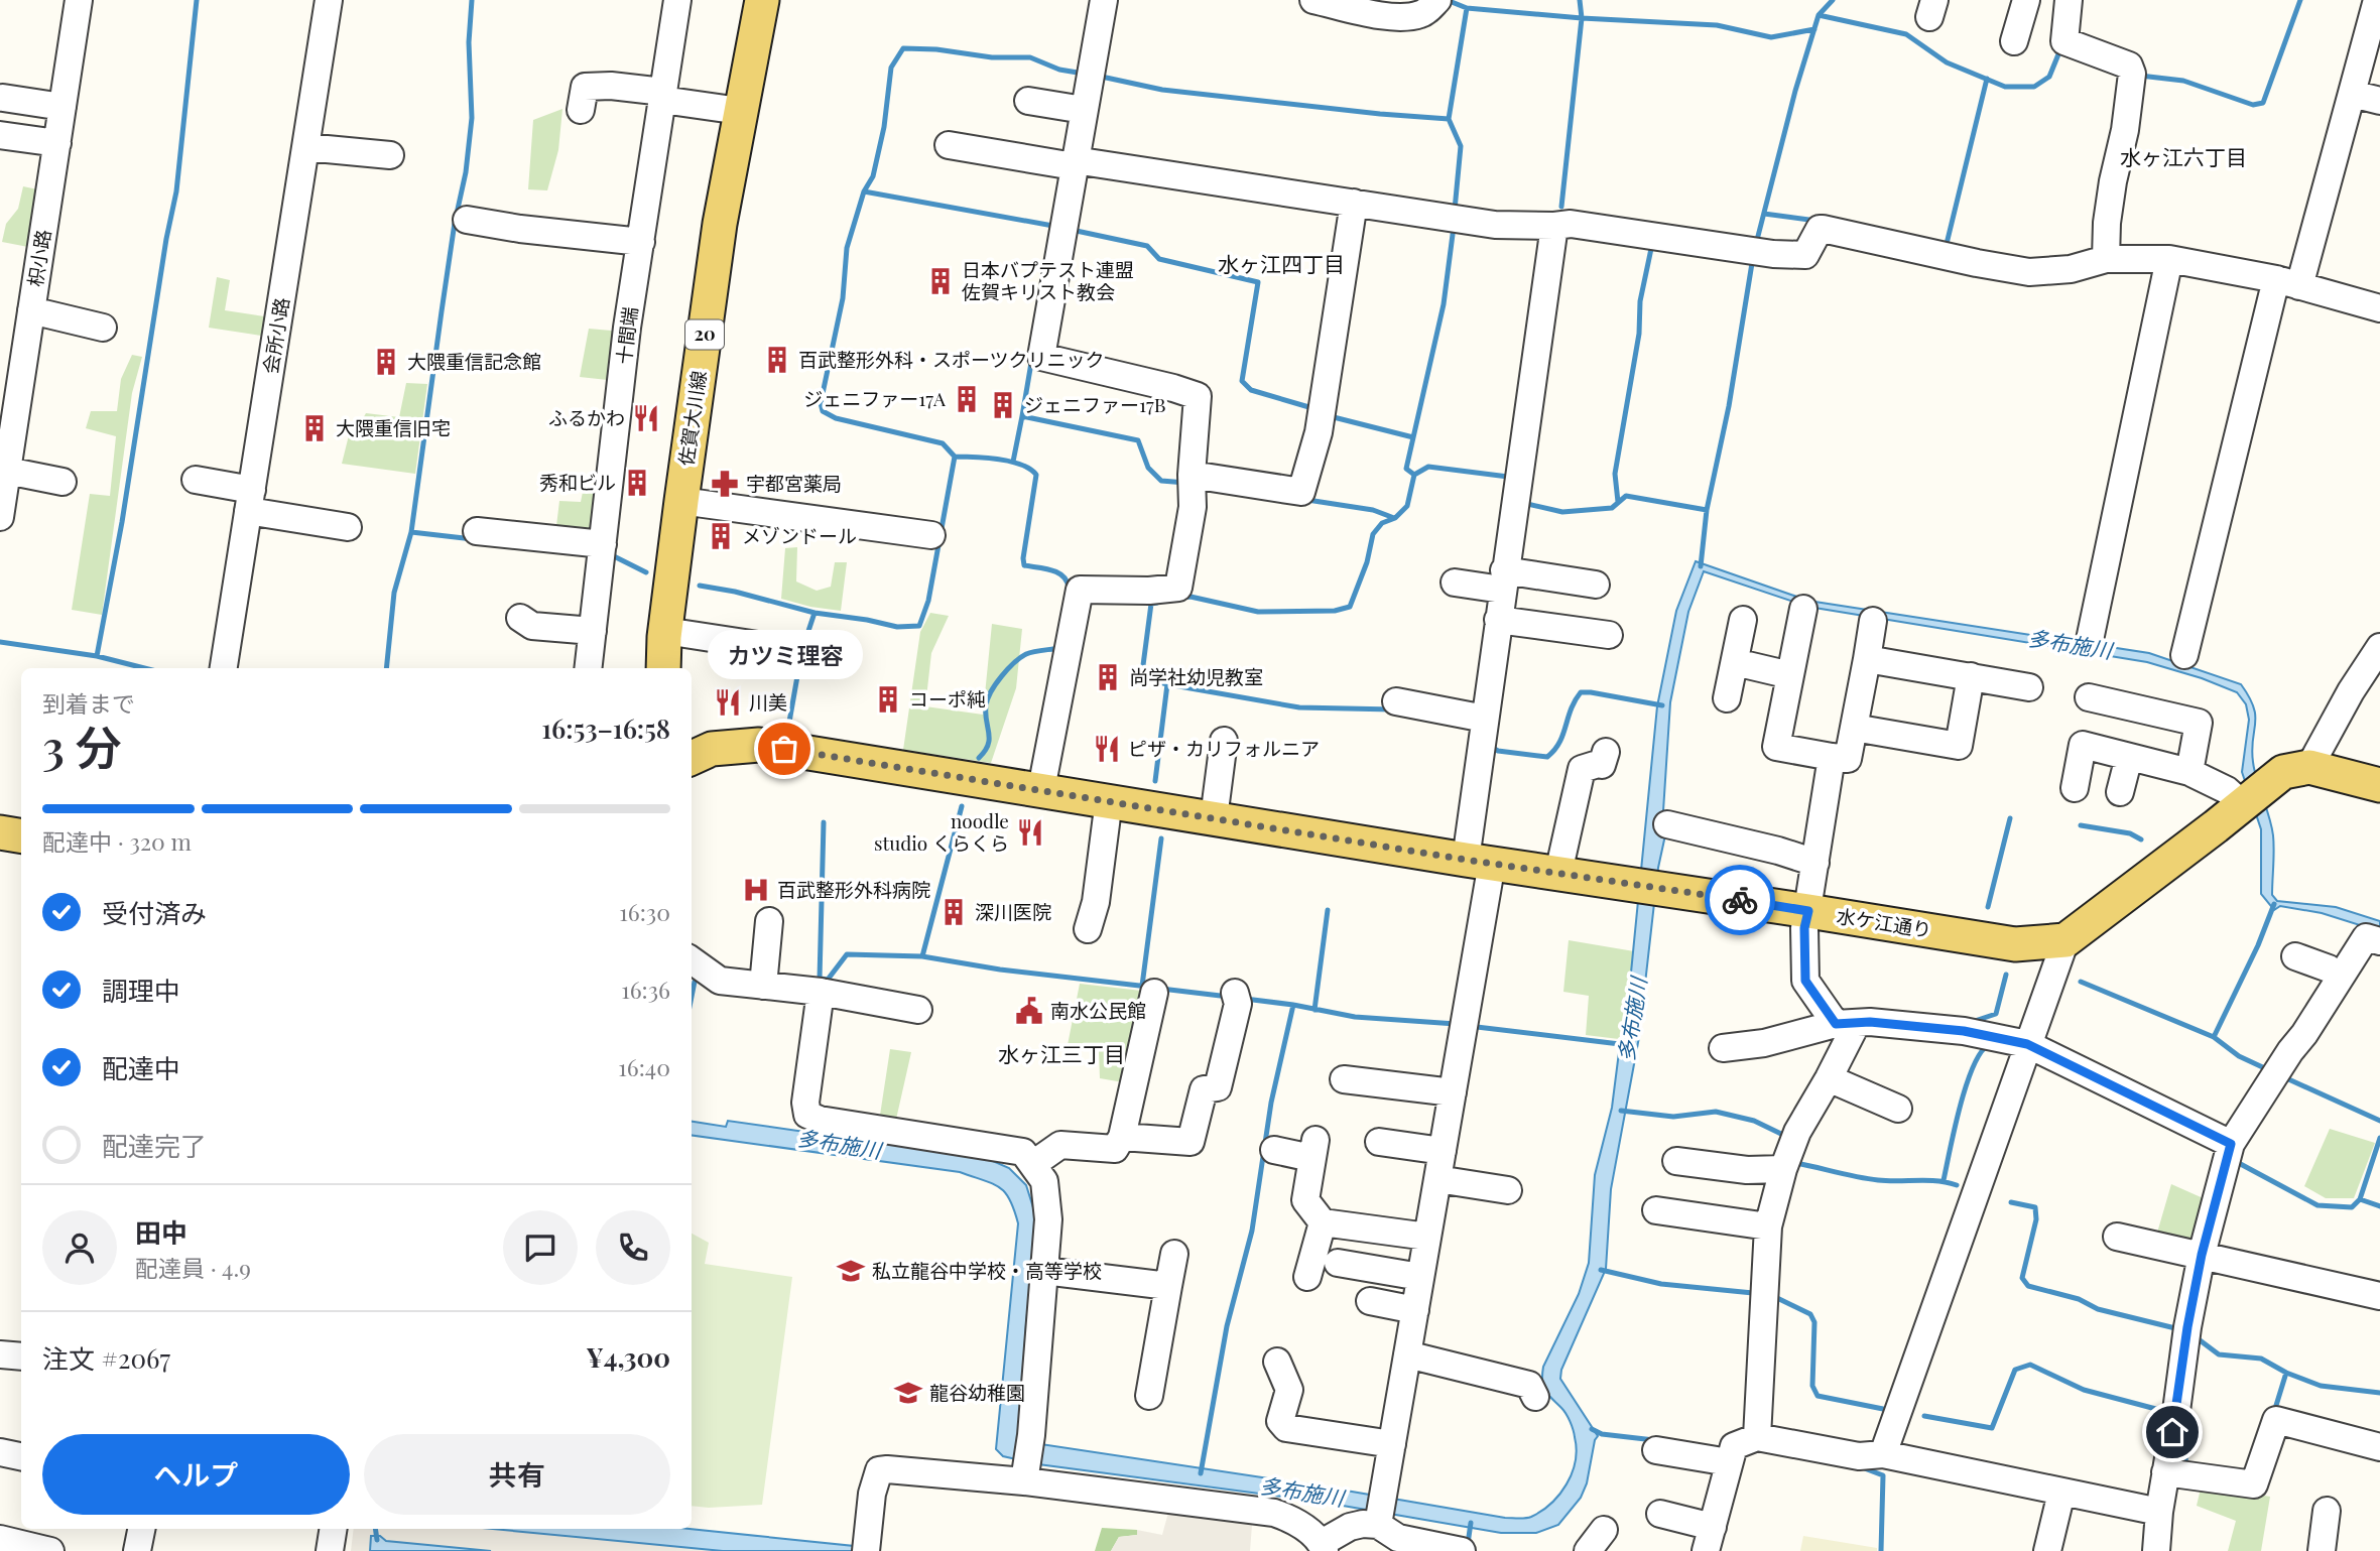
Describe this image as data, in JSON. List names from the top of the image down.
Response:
{
  "streets": {
    "main road": ["20", "佐賀大川線", "水ケ江通り"],
    "street": ["枳小路", "会所小路", "十間端"]
  },
  "districts": ["水ヶ江六丁目", "水ヶ江四丁目", "水ヶ江三丁目"],
  "water": ["多布施川"],
  "places": {
    "building": [
      "日本バプテスト連盟 佐賀キリスト教会",
      "百武整形外科・スポーツクリニック",
      "大隈重信記念館",
      "ジェニファー17A",
      "ジェニファー17B",
      "大隈重信旧宅",
      "秀和ビル",
      "メゾンドール",
      "尚学社幼児教室",
      "コーポ純",
      "深川医院"
    ],
    "restaurant": [
      "ふるかわ",
      "川美",
      "ピザ・カリフォルニア",
      "noodle studio くらくら"
    ],
    "pharmacy": ["宇都宮薬局"],
    "other": ["カツミ理容"],
    "hospital": ["百武整形外科病院"],
    "public building": ["南水公民館"],
    "school or university": ["私立龍谷中学校・高等学校", "龍谷幼稚園"]
  },
  "page": {
    "bubble": "カツミ理容",
    "heading": ["3 分", "到着まで", "16:53–16:58"],
    "panel": [
      "田中",
      "配達員 · 4.9",
      "注文 #2067",
      "¥4,300"
    ],
    "bar": "配達中 · 320 m",
    "list": [
      ["受付済み", "16:30"],
      ["調理中", "16:36"],
      ["配達中", "16:40"],
      "配達完了"
    ],
    "buttons": ["ヘルプ", "共有"]
  }
}
